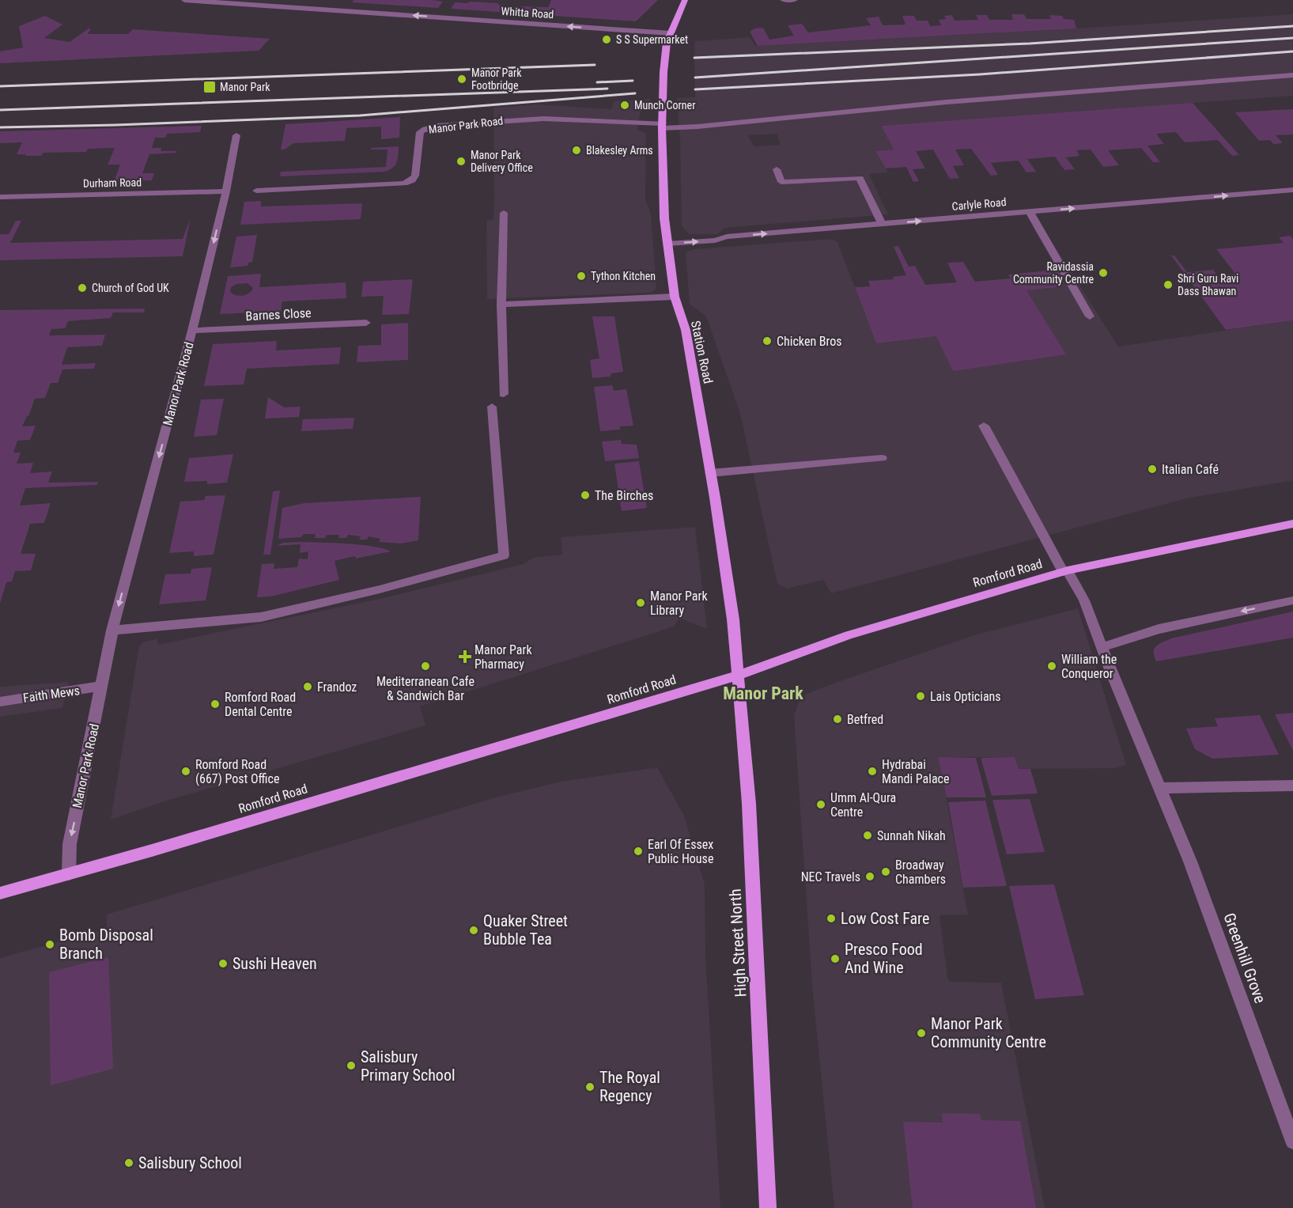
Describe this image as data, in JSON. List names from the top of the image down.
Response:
{
  "streets": {
    "main road": ["Station Road", "Romford Road", "High Street North"],
    "street": [
      "Whitta Road",
      "Manor Park Road",
      "Durham Road",
      "Carlyle Road",
      "Barnes Close",
      "Faith Mews",
      "Greenhill Grove"
    ]
  },
  "crossings": [
    ["Whitta Road", "Station Road"],
    ["Manor Park Road", "Durham Road"],
    ["Manor Park Road", "Barnes Close"],
    ["Manor Park Road", "Station Road"],
    ["Manor Park Road", "Romford Road"],
    ["Manor Park Road", "Faith Mews"],
    ["Carlyle Road", "Station Road"],
    ["Station Road", "Romford Road"],
    ["Station Road", "High Street North"],
    ["Romford Road", "High Street North"],
    ["Romford Road", "Greenhill Grove"]
  ],
  "one_way": ["Whitta Road", "Manor Park Road", "Carlyle Road"],
  "districts": ["Manor Park"],
  "places": {
    "other": [
      "S S Supermarket",
      "Manor Park Footbridge",
      "Munch Corner",
      "Blakesley Arms",
      "Manor Park Delivery Office",
      "Ravidassia Community Centre",
      "Tython Kitchen",
      "Shri Guru Ravi Dass Bhawan",
      "Church of God UK",
      "Chicken Bros",
      "Italian Café",
      "The Birches",
      "Manor Park Library",
      "Mediterranean Cafe & Sandwich Bar",
      "William the Conqueror",
      "Frandoz",
      "Lais Opticians",
      "Romford Road Dental Centre",
      "Betfred",
      "Romford Road (667) Post Office",
      "Hydrabai Mandi Palace",
      "Umm Al-Qura Centre",
      "Sunnah Nikah",
      "Earl Of Essex Public House",
      "Broadway Chambers",
      "NEC Travels",
      "Low Cost Fare",
      "Quaker Street Bubble Tea",
      "Bomb Disposal Branch",
      "Presco Food And Wine",
      "Sushi Heaven",
      "Manor Park Community Centre",
      "Salisbury Primary School",
      "The Royal Regency",
      "Salisbury School"
    ],
    "transit": ["Manor Park"],
    "health": ["Manor Park Pharmacy"]
  }
}
